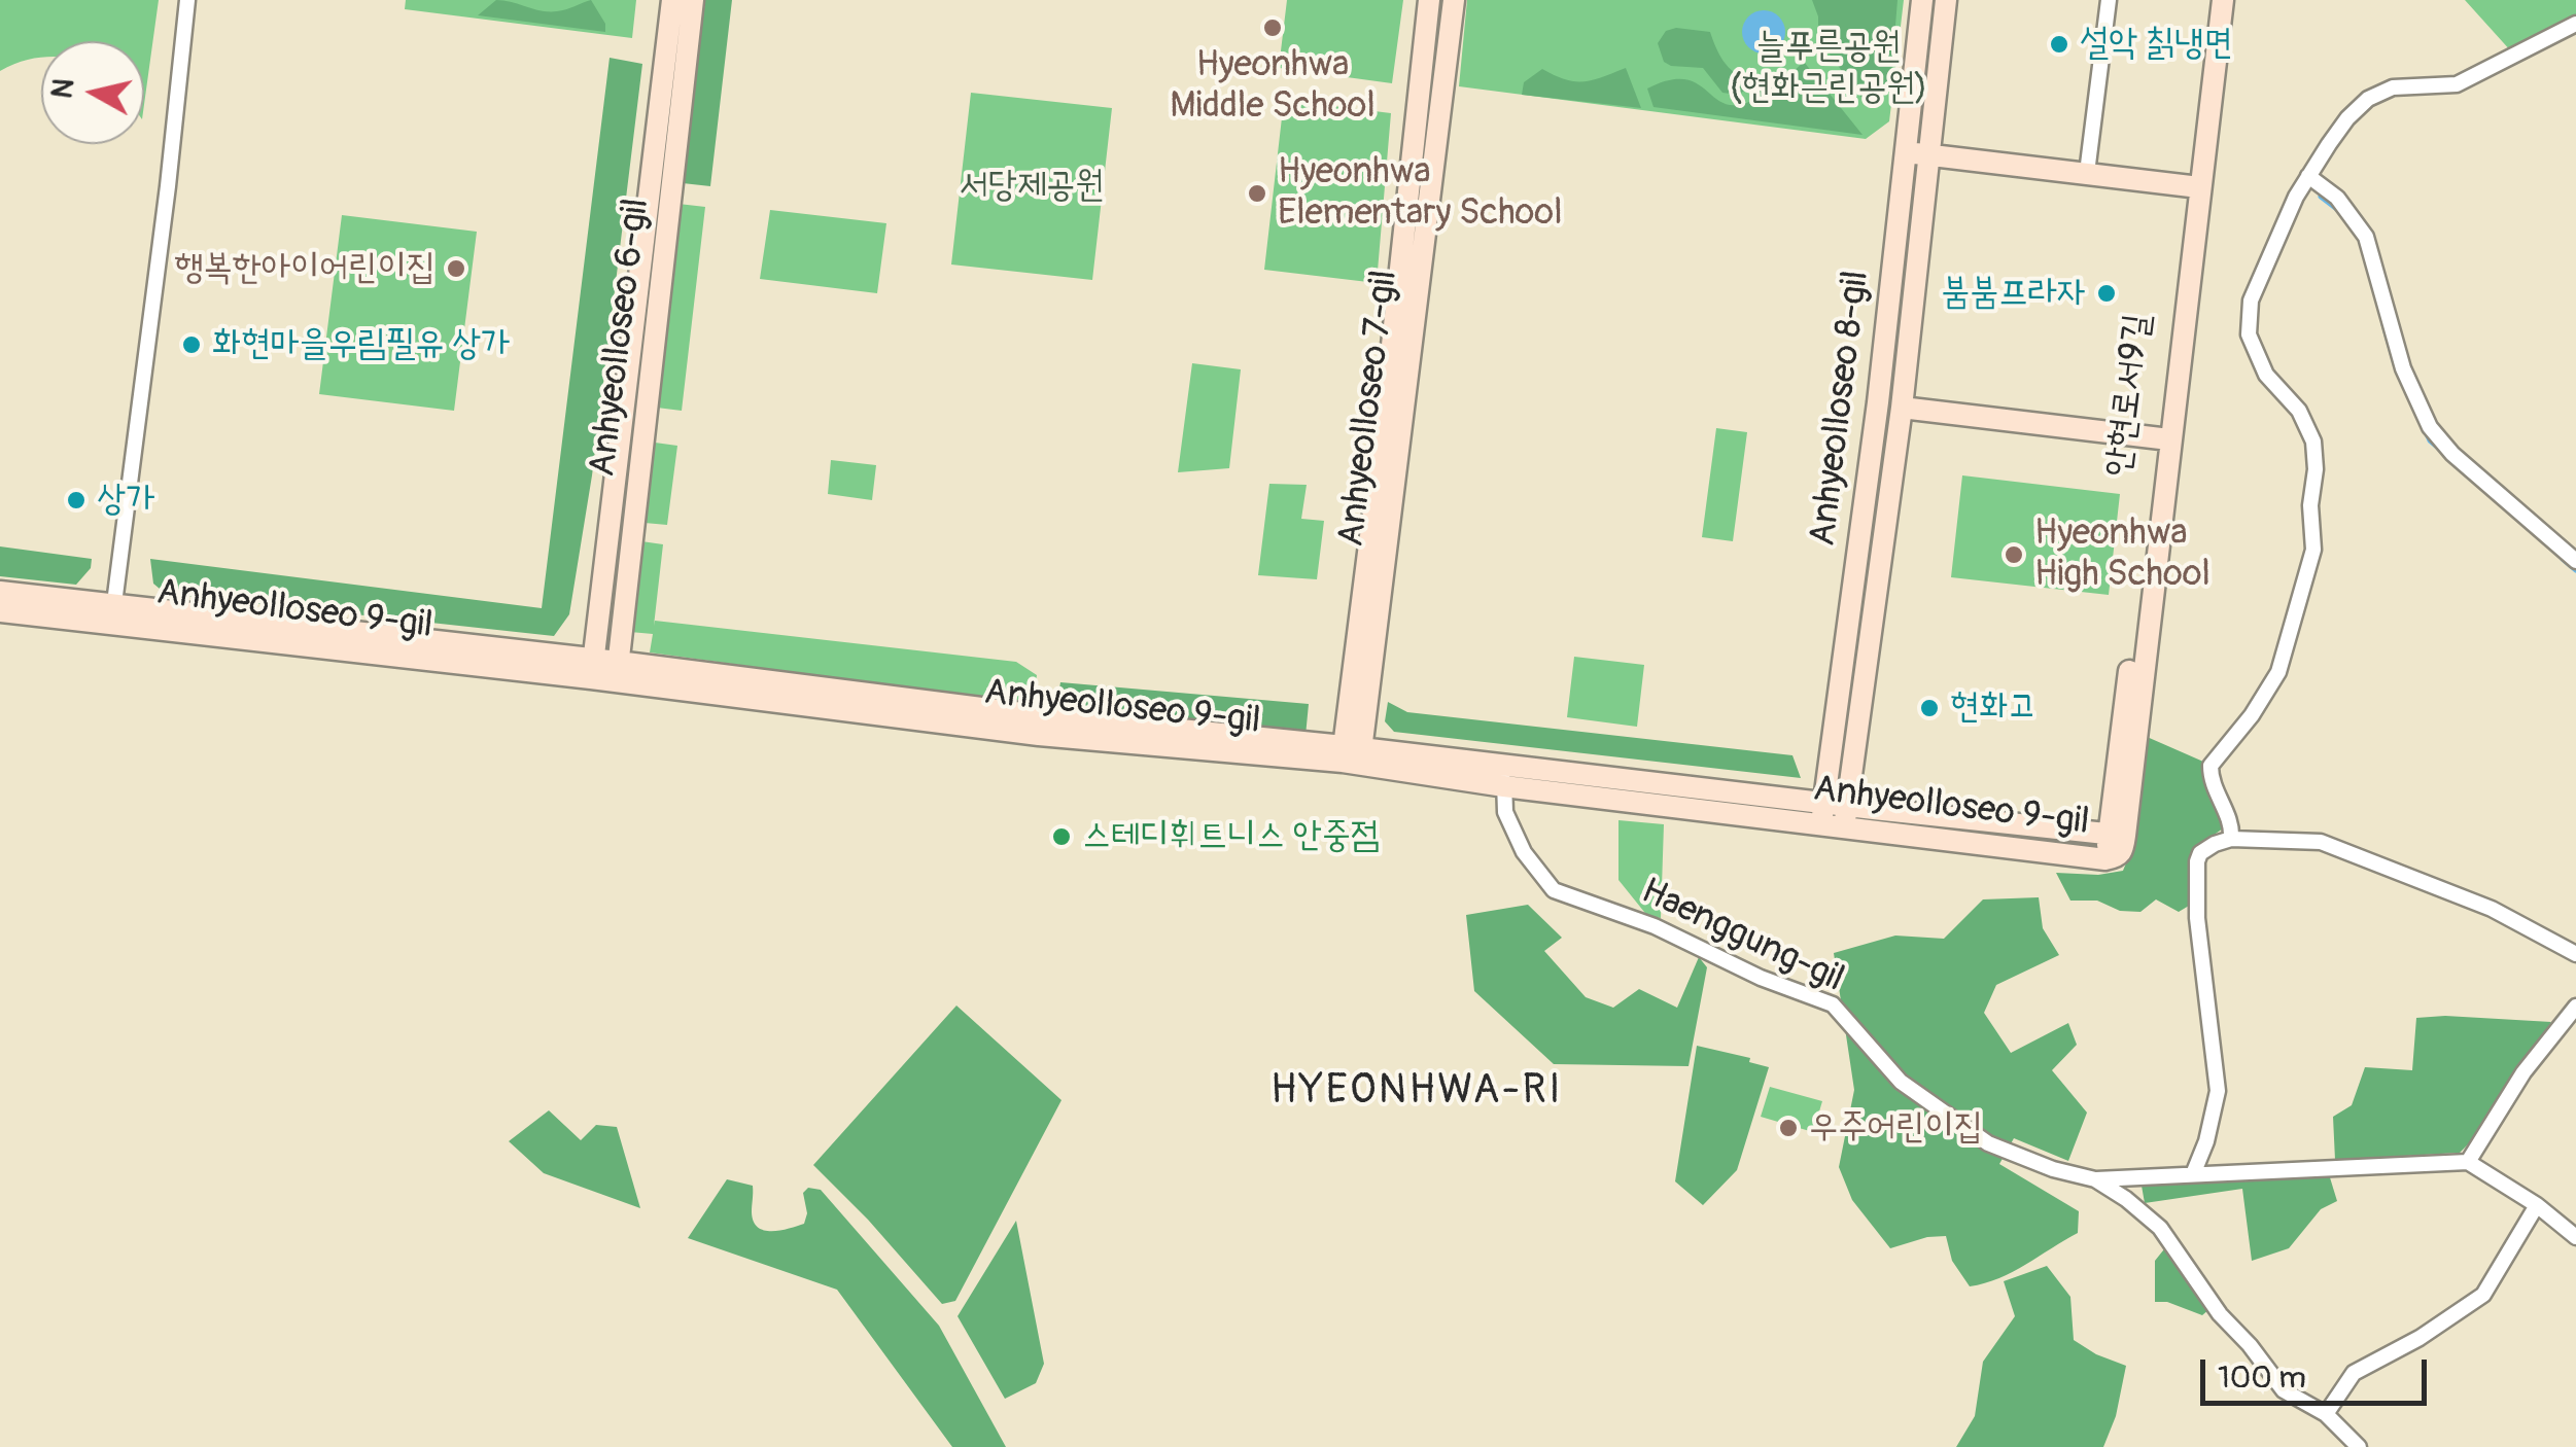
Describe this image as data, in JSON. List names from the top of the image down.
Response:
{
  "streets": {
    "street": [
      "Anhyeolloseo 6-gil",
      "안현로서9길",
      "Anhyeolloseo 7-gil",
      "Anhyeolloseo 8-gil",
      "Anhyeolloseo 9-gil",
      "Haenggung-gil"
    ]
  },
  "crossings": [
    ["Anhyeolloseo 6-gil", "Anhyeolloseo 9-gil"],
    ["안현로서9길", "Anhyeolloseo 8-gil"],
    ["안현로서9길", "Anhyeolloseo 9-gil"],
    ["Anhyeolloseo 7-gil", "Anhyeolloseo 9-gil"],
    ["Anhyeolloseo 8-gil", "Anhyeolloseo 9-gil"],
    ["Anhyeolloseo 9-gil", "Haenggung-gil"]
  ],
  "districts": ["HYEONHWA-RI"],
  "parks": ["늘푸른공원 (현화근린공원)", "서당제공원"],
  "places": [
    "Hyeonhwa Middle School",
    "설악 칡냉면",
    "Hyeonhwa Elementary School",
    "행복한아이어린이집",
    "붐붐프라자",
    "화현마을우림필유 상가",
    "상가",
    "Hyeonhwa High School",
    "현화고",
    "스테디휘트니스 안중점",
    "우주어린이집"
  ],
  "scale_bar": "100 m",
  "north": "left"
}
